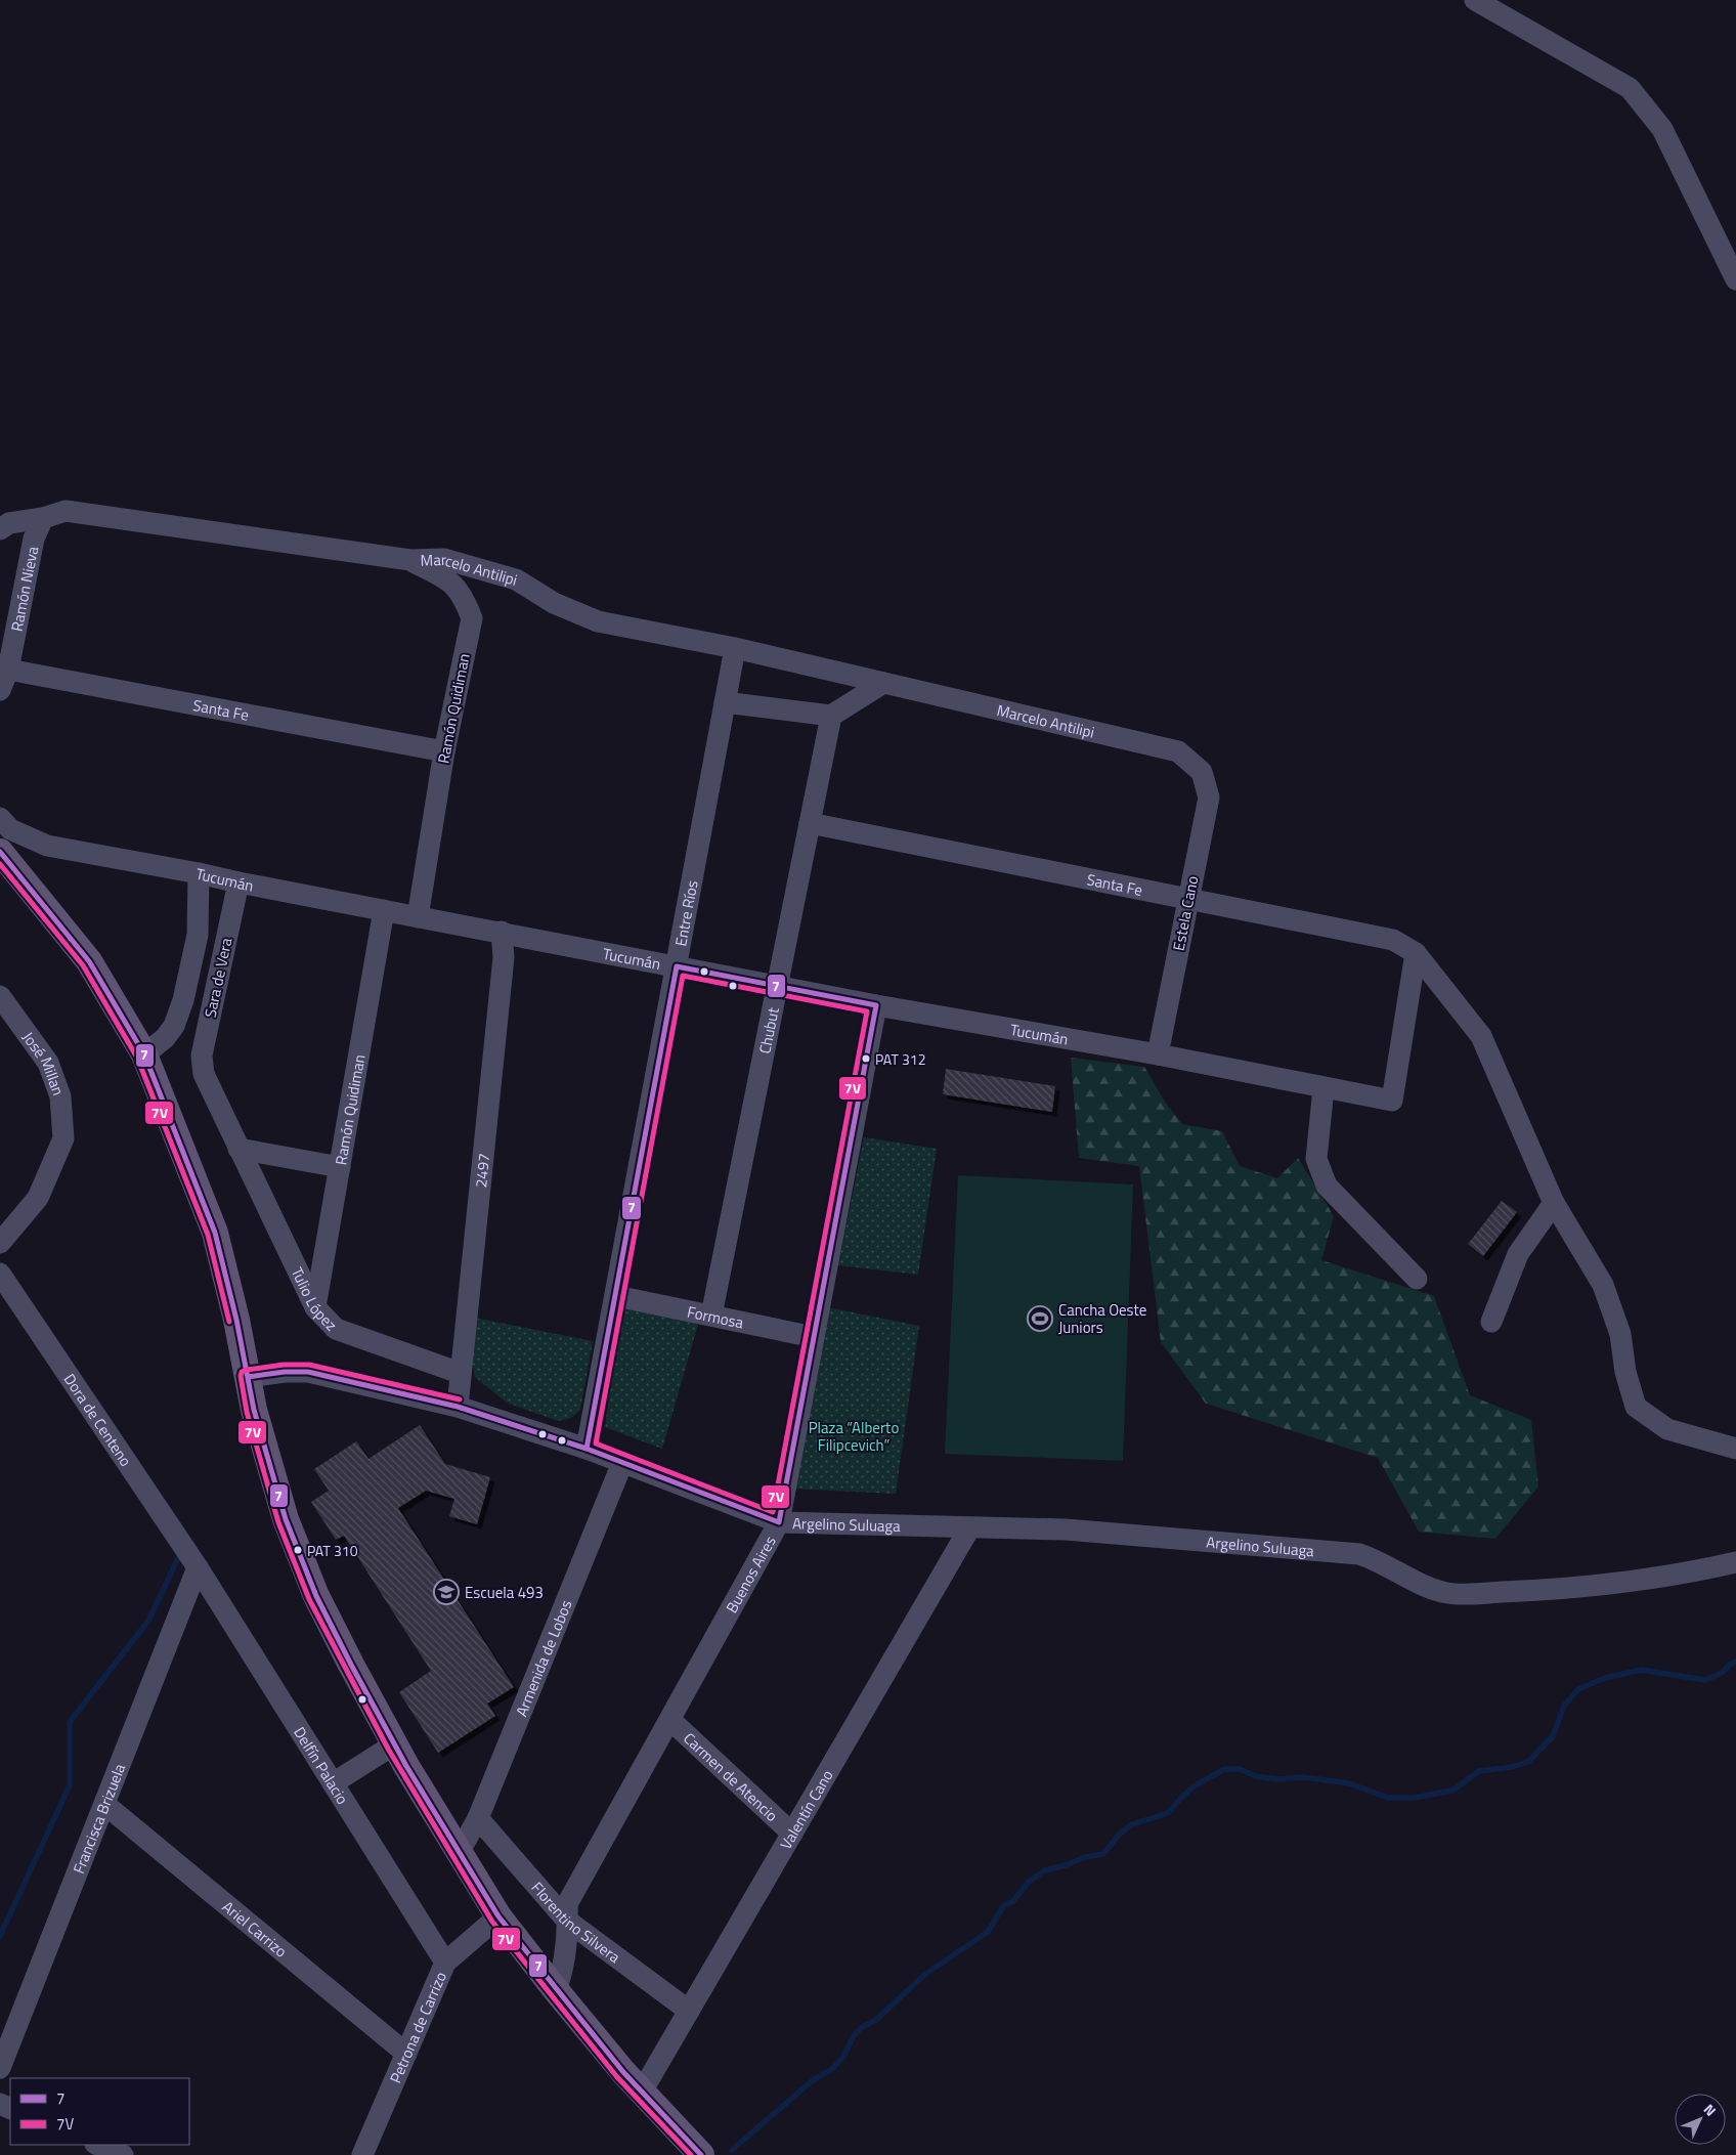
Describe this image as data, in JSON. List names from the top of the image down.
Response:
{
  "streets": {
    "street": [
      "Marcelo Antilipi",
      "Ramón Nieva",
      "Ramón Quidiman",
      "Santa Fe",
      "Tucumán",
      "Entre Ríos",
      "Estela Cano",
      "Sara de Vera",
      "Chubut",
      "José Millan",
      "2497",
      "Tulio López",
      "Formosa",
      "Dora de Centeno",
      "Argelino Suluaga",
      "Buenos Aires",
      "Armenida de Lobos",
      "Delfín Palacio",
      "Carmen de Atencio",
      "Valentín Cano",
      "Francisca Brizuela",
      "Florentino Silvera",
      "Ariel Carrizo",
      "Petrona de Carrizo"
    ]
  },
  "crossings": [
    ["Marcelo Antilipi", "Ramón Nieva"],
    ["Marcelo Antilipi", "Ramón Quidiman"],
    ["Marcelo Antilipi", "Entre Ríos"],
    ["Marcelo Antilipi", "Estela Cano"],
    ["Ramón Nieva", "Santa Fe"],
    ["Ramón Quidiman", "Santa Fe"],
    ["Ramón Quidiman", "Tucumán"],
    ["Ramón Quidiman", "Tulio López"],
    ["Santa Fe", "Tucumán"],
    ["Santa Fe", "Estela Cano"],
    ["Santa Fe", "Chubut"],
    ["Tucumán", "Entre Ríos"],
    ["Tucumán", "Estela Cano"],
    ["Tucumán", "Sara de Vera"],
    ["Tucumán", "Chubut"],
    ["Tucumán", "2497"],
    ["Tucumán", "Buenos Aires"],
    ["Entre Ríos", "Formosa"],
    ["Entre Ríos", "Argelino Suluaga"],
    ["Sara de Vera", "Tulio López"],
    ["Chubut", "Formosa"],
    ["2497", "Tulio López"],
    ["2497", "Argelino Suluaga"],
    ["Formosa", "Buenos Aires"],
    ["Dora de Centeno", "Delfín Palacio"],
    ["Dora de Centeno", "Francisca Brizuela"],
    ["Argelino Suluaga", "Buenos Aires"],
    ["Argelino Suluaga", "Armenida de Lobos"],
    ["Argelino Suluaga", "Valentín Cano"],
    ["Buenos Aires", "Carmen de Atencio"],
    ["Buenos Aires", "Florentino Silvera"],
    ["Armenida de Lobos", "Florentino Silvera"],
    ["Delfín Palacio", "Francisca Brizuela"],
    ["Delfín Palacio", "Petrona de Carrizo"],
    ["Carmen de Atencio", "Valentín Cano"],
    ["Valentín Cano", "Florentino Silvera"],
    ["Francisca Brizuela", "Ariel Carrizo"],
    ["Ariel Carrizo", "Petrona de Carrizo"]
  ],
  "parks": ["Plaza “Alberto Filipcevich”"],
  "places": {
    "other": ["PAT 312", "PAT 310"],
    "sports": ["Cancha Oeste Juniors"],
    "school or university": ["Escuela 493"]
  },
  "lines": ["transit line 7", "transit line 7V"],
  "legend": ["7", "7V"],
  "north": "top right"
}
